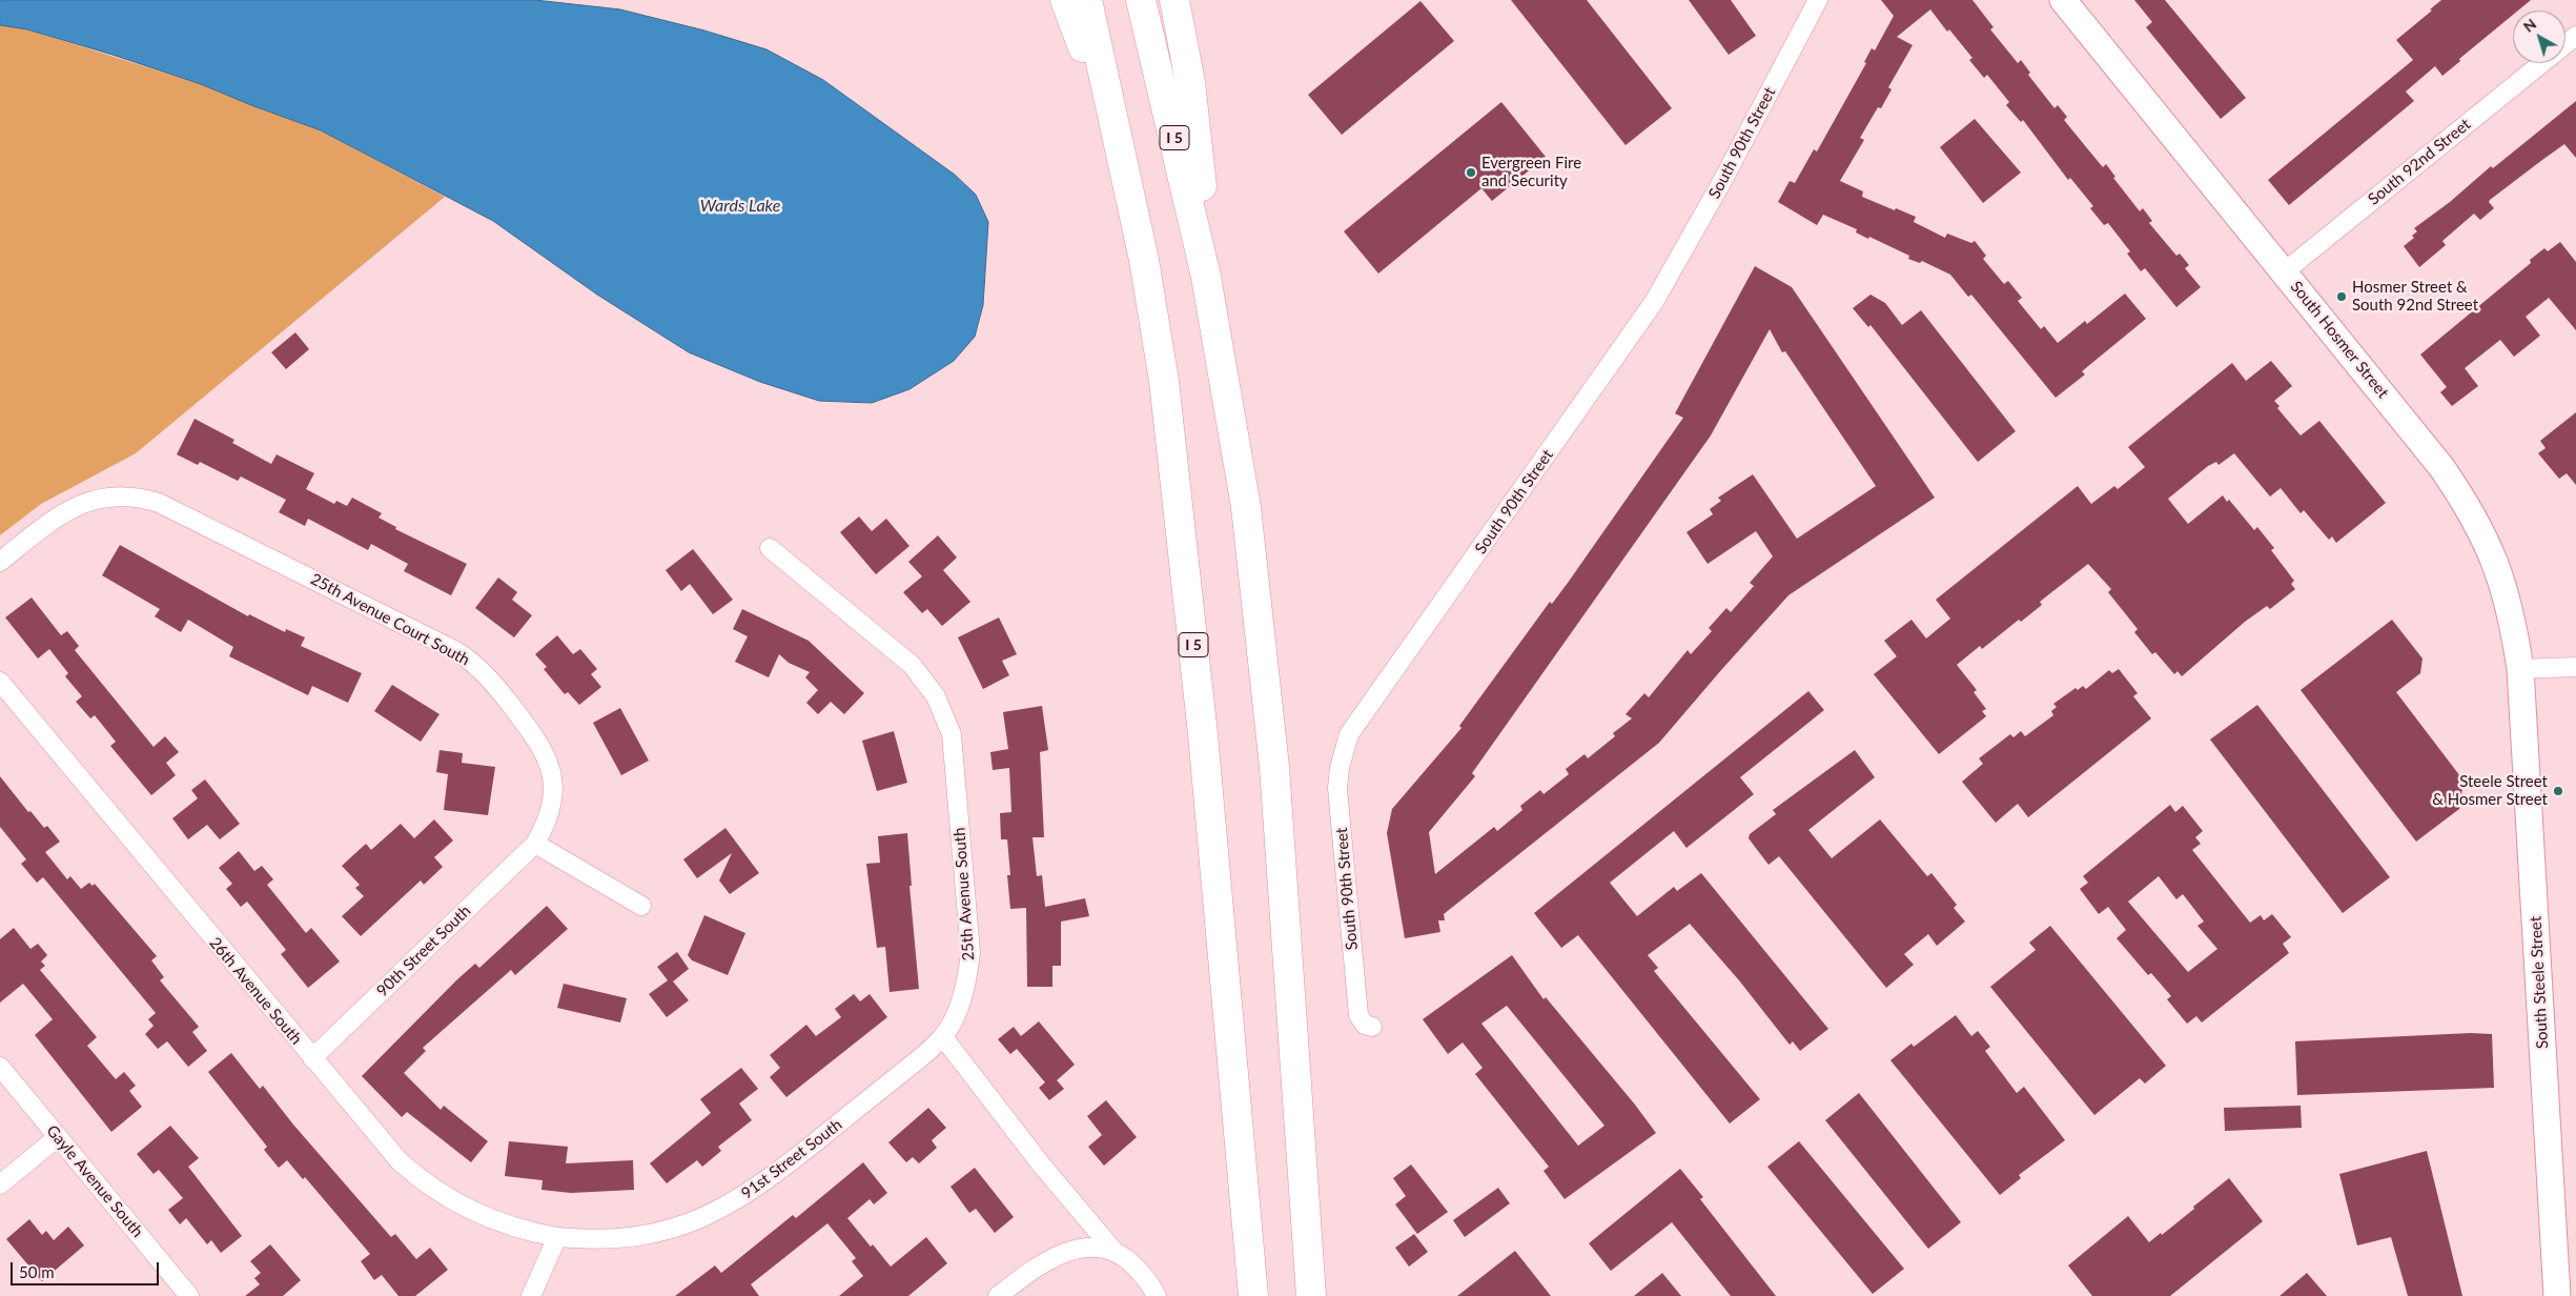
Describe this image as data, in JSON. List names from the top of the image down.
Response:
{
  "streets": {
    "highway": ["I 5"],
    "main road": ["South Hosmer Street", "South Steele Street"],
    "street": [
      "South 90th Street",
      "South 92nd Street",
      "25th Avenue Court South",
      "25th Avenue South",
      "90th Street South",
      "26th Avenue South",
      "91st Street South",
      "Gayle Avenue South"
    ]
  },
  "crossings": [
    ["South 92nd Street", "South Hosmer Street"],
    ["South Hosmer Street", "South Steele Street"],
    ["25th Avenue Court South", "90th Street South"],
    ["25th Avenue South", "91st Street South"],
    ["90th Street South", "26th Avenue South"],
    ["26th Avenue South", "91st Street South"]
  ],
  "water": ["Wards Lake"],
  "places": ["Evergreen Fire and Security", "Hosmer Street & South 92nd Street", "Steele Street & Hosmer Street"],
  "scale_bar": "50 m",
  "north": "top left"
}
